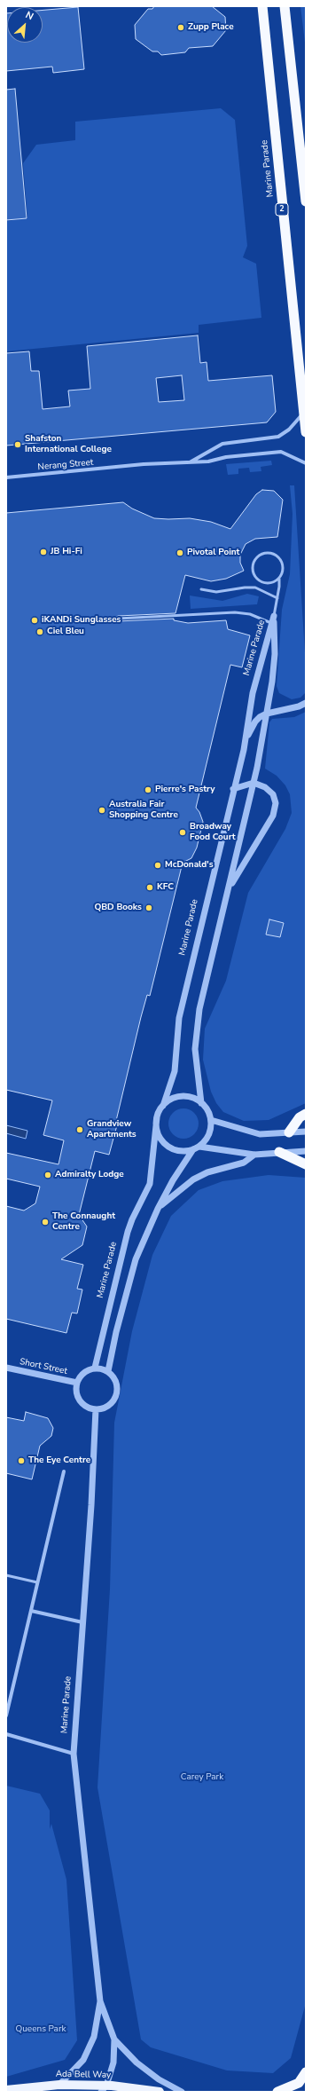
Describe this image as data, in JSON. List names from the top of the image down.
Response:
{
  "streets": {
    "highway": ["Marine Parade", "2"],
    "main road": ["Ada Bell Way"],
    "street": ["Nerang Street", "Short Street"]
  },
  "crossings": [
    ["Marine Parade", "2"],
    ["Marine Parade", "Nerang Street"],
    ["Marine Parade", "Short Street"],
    ["Marine Parade", "Ada Bell Way"],
    ["2", "Nerang Street"]
  ],
  "parks": ["Carey Park", "Queens Park"],
  "places": [
    "Zupp Place",
    "Shafston International College",
    "JB Hi-Fi",
    "Pivotal Point",
    "iKANDi Sunglasses",
    "Ciel Bleu",
    "Pierre's Pastry",
    "Australia Fair Shopping Centre",
    "Broadway Food Court",
    "McDonald's",
    "KFC",
    "QBD Books",
    "Grandview Apartments",
    "Admiralty Lodge",
    "The Connaught Centre",
    "The Eye Centre"
  ],
  "north": "top right"
}
